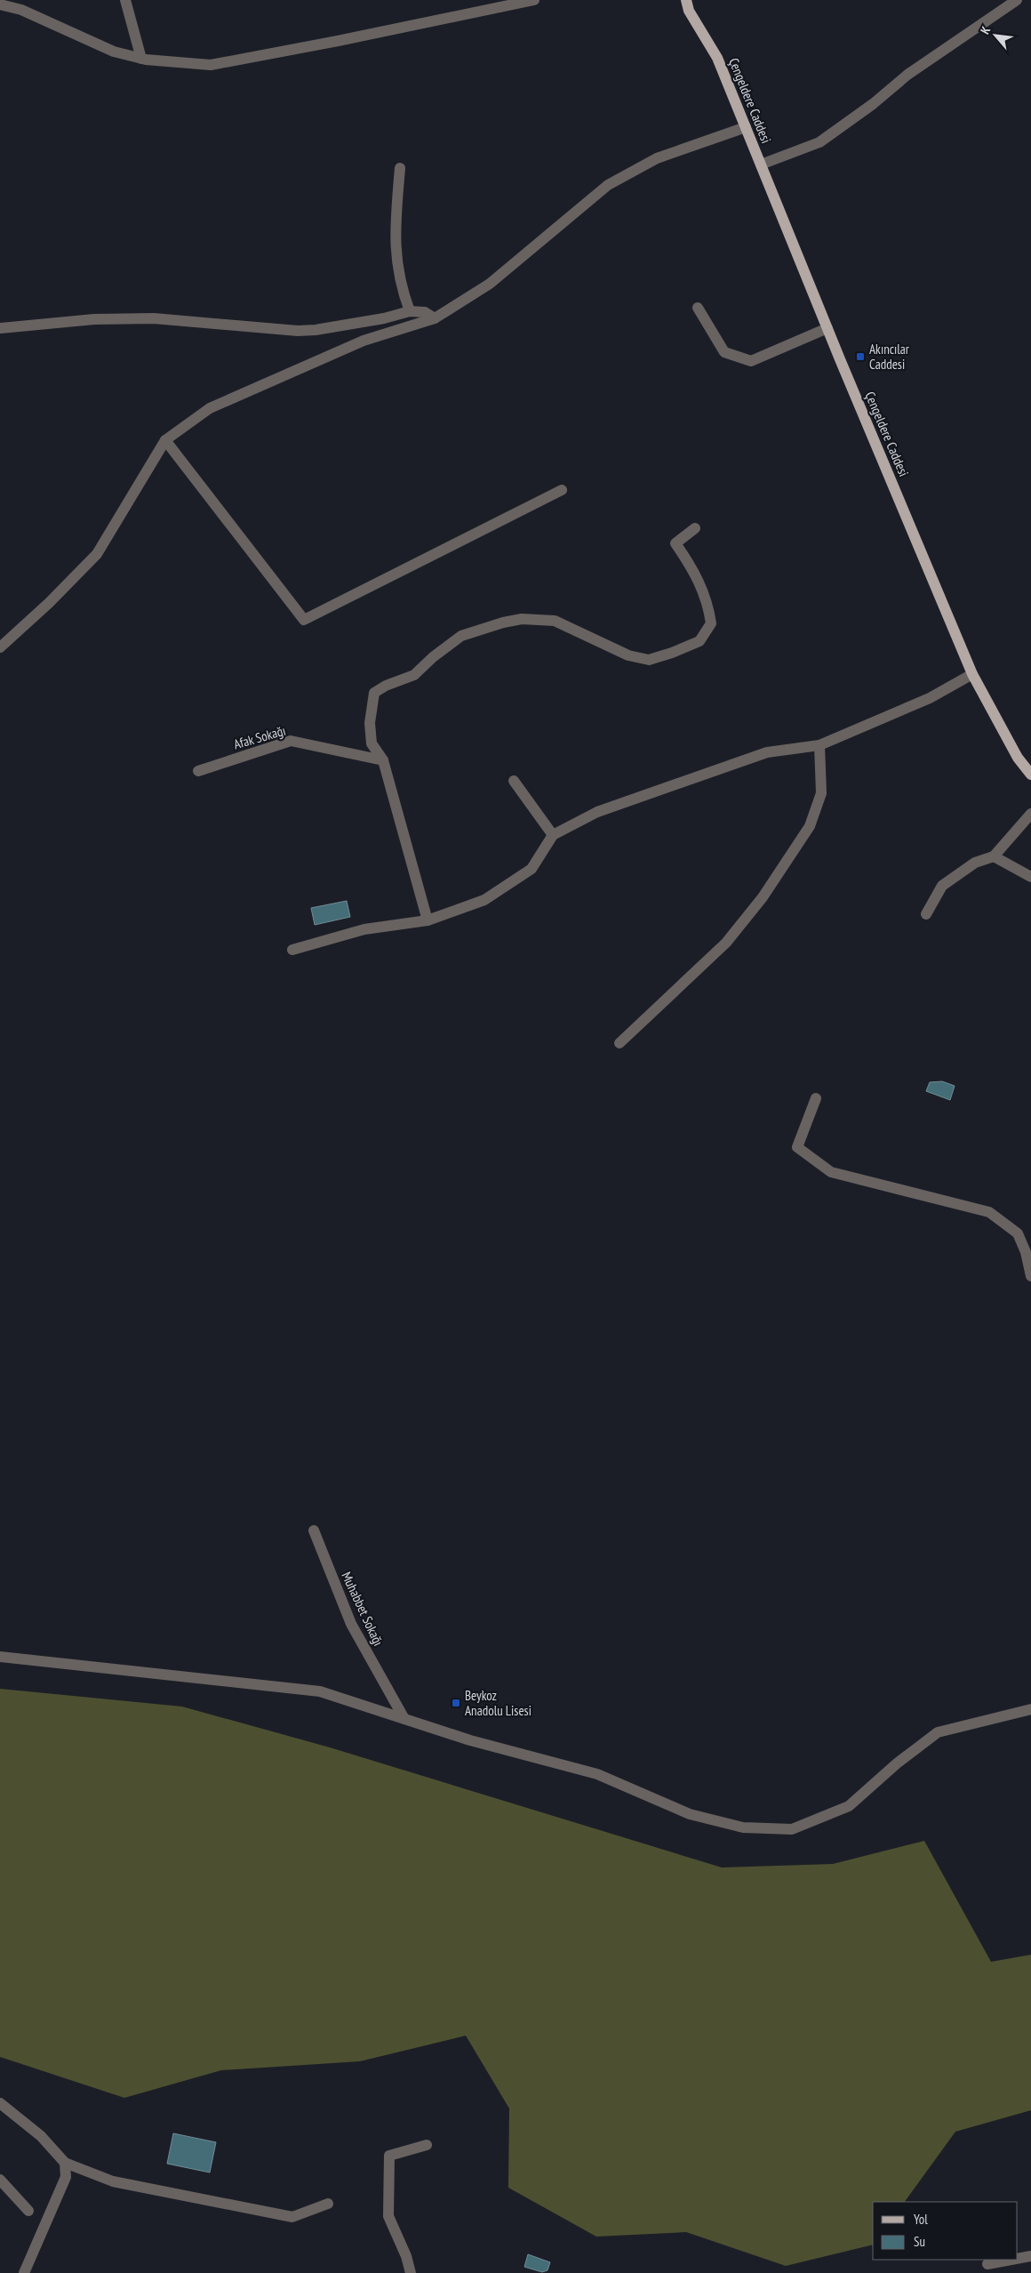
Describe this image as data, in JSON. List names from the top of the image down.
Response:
{
  "streets": {
    "main road": ["Çengeldere Caddesi"],
    "street": ["Afak Sokağı", "Muhabbet Sokağı"]
  },
  "places": {
    "transit": ["Akıncılar Caddesi", "Beykoz Anadolu Lisesi"]
  },
  "legend": ["Yol", "Su"],
  "north": "top left"
}
